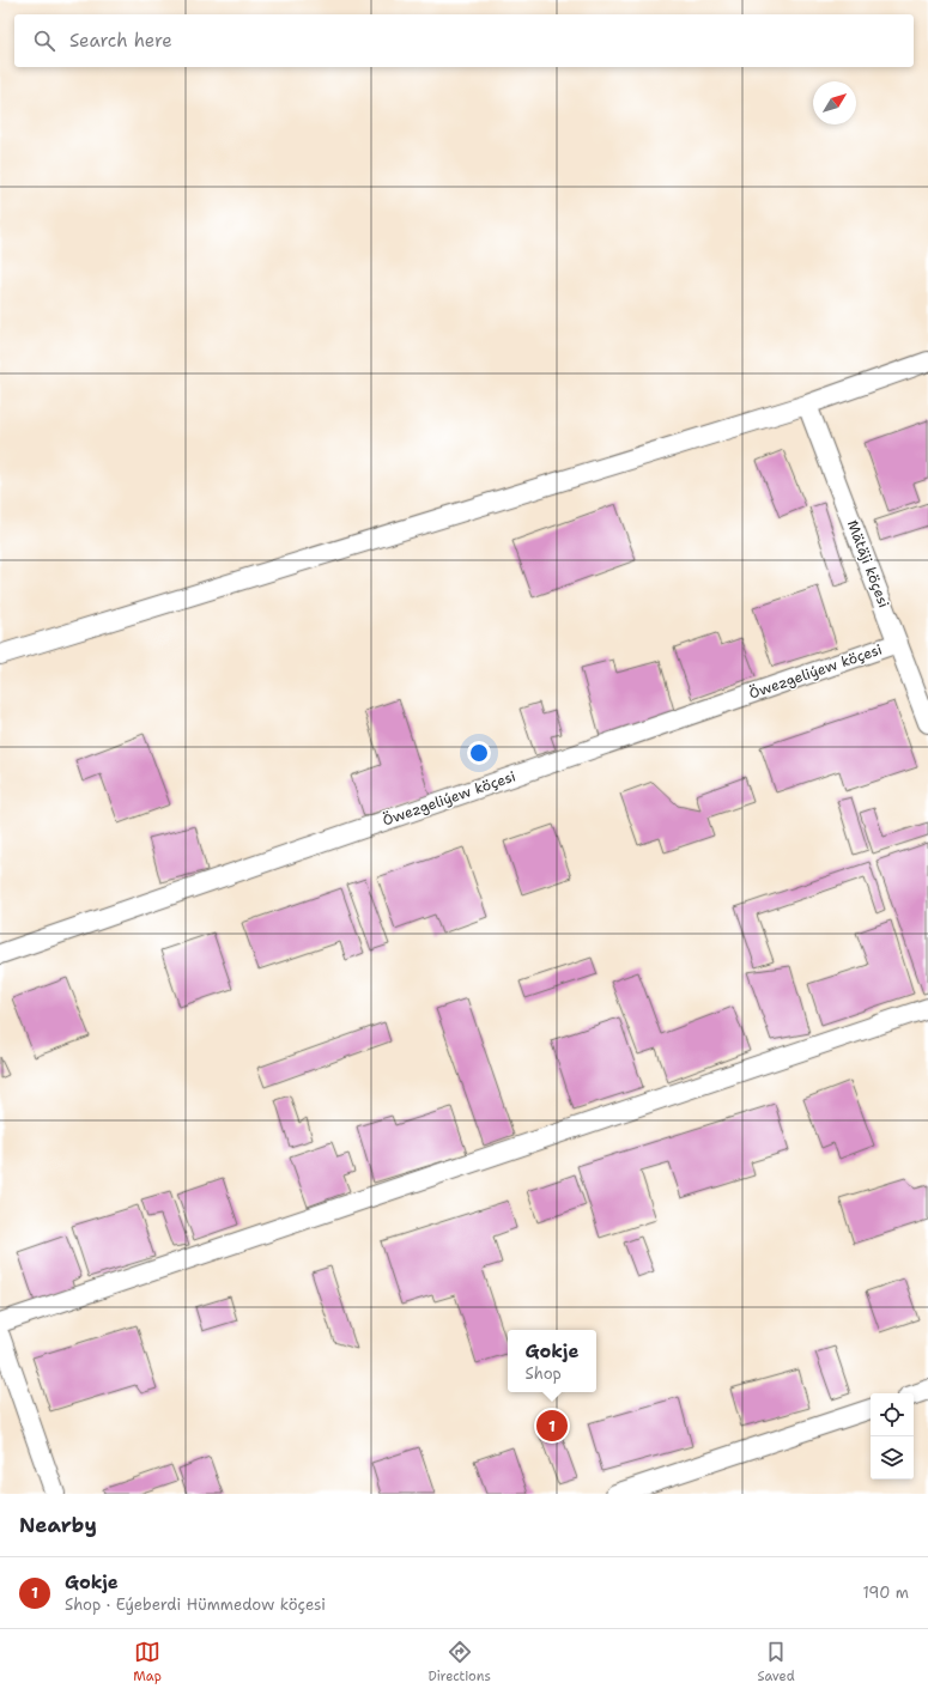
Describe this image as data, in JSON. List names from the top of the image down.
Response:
{
  "streets": {
    "street": ["Mätäji köçesi", "Öwezgeliýew köçesi"]
  },
  "crossings": [
    ["Mätäji köçesi", "Öwezgeliýew köçesi"]
  ],
  "north": "top right",
  "page": {
    "search": "Search here",
    "popup": ["Gokje", "Shop"],
    "pins": "1",
    "heading": "Nearby",
    "list": [
      {
        "mark": "1",
        "name": "Gokje",
        "note": "Shop · Eýeberdi Hümmedow köçesi",
        "value": "190 m"
      }
    ],
    "nav": ["Map", "Directions", "Saved"]
  }
}
